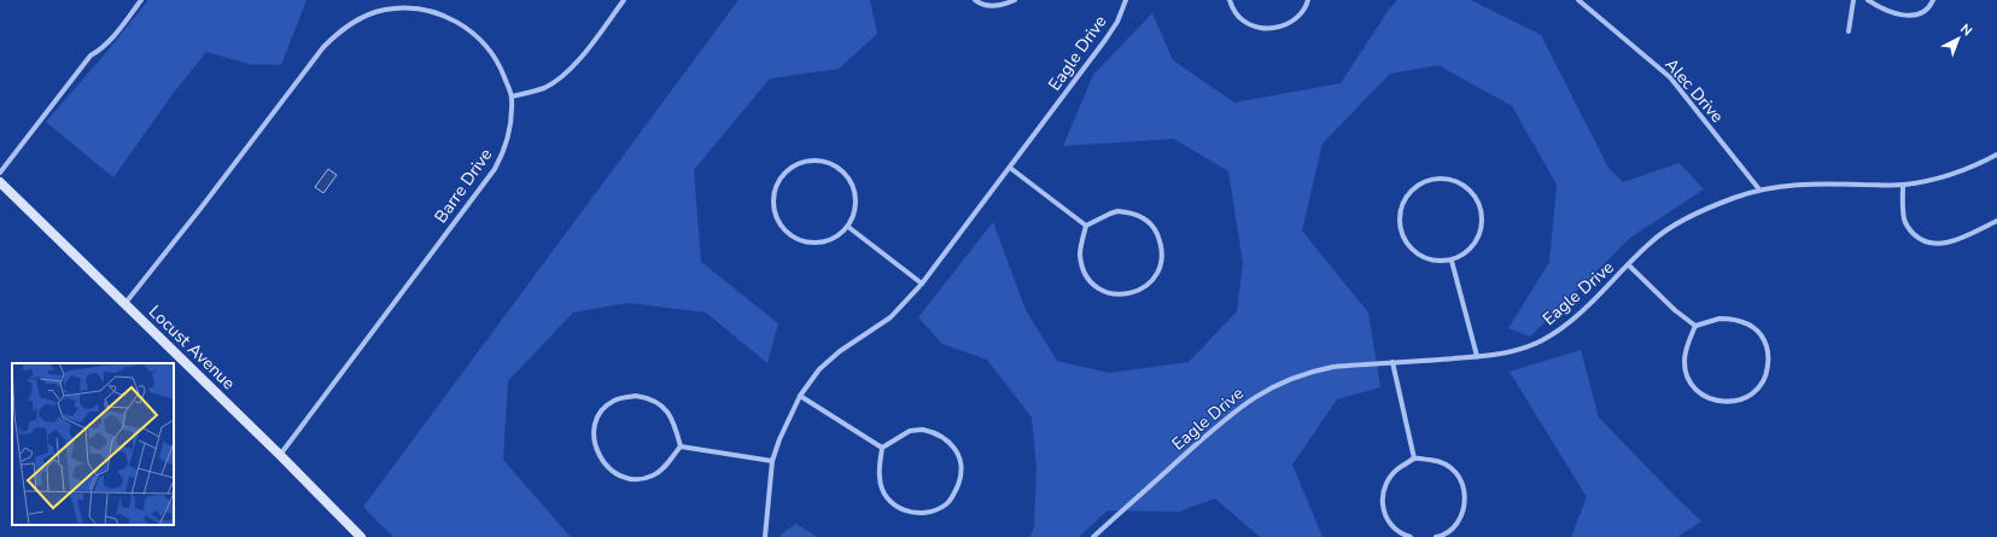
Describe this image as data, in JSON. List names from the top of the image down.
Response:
{
  "streets": {
    "street": [
      "Eagle Drive",
      "Alec Drive",
      "Barre Drive",
      "Locust Avenue"
    ]
  },
  "crossings": [
    ["Eagle Drive", "Alec Drive"],
    ["Barre Drive", "Locust Avenue"]
  ],
  "north": "top right"
}
